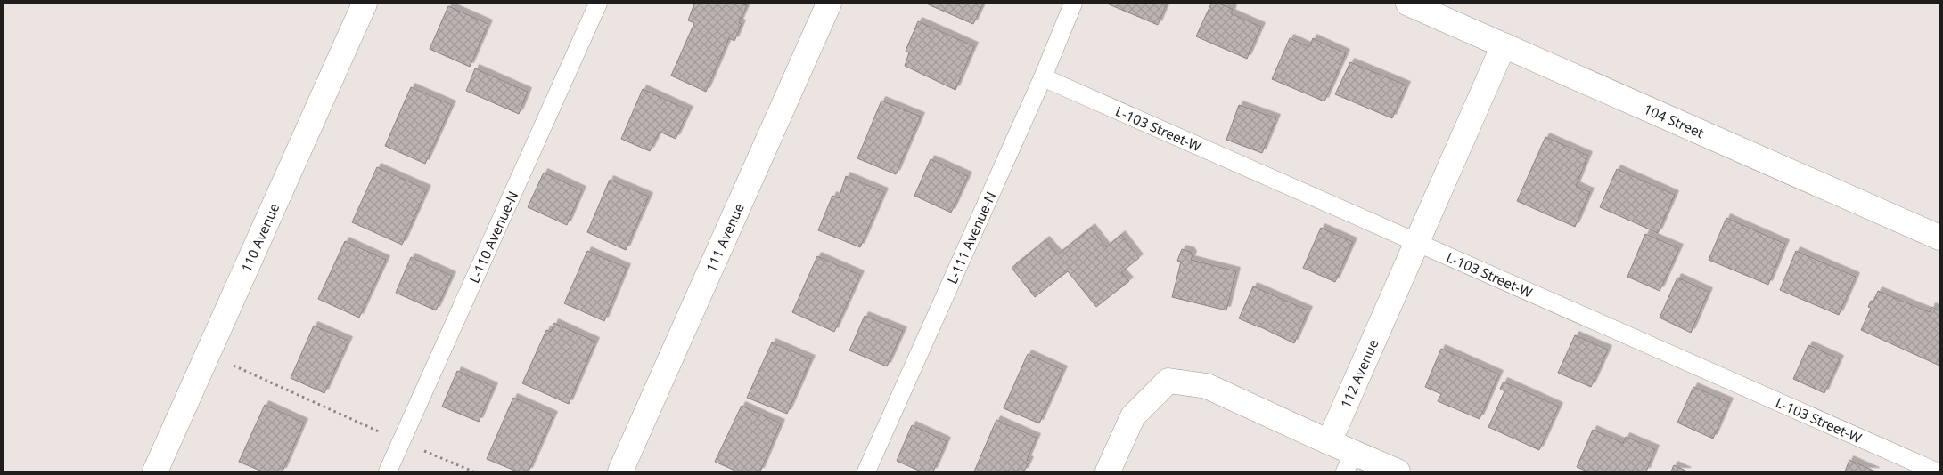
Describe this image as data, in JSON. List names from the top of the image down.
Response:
{
  "streets": {
    "street": [
      "104 Street",
      "110 Avenue",
      "111 Avenue",
      "112 Avenue"
    ],
    "lane": ["L-103 Street-W", "L-110 Avenue-N", "L-111 Avenue-N"]
  },
  "crossings": [
    ["104 Street", "112 Avenue"],
    ["L-103 Street-W", "L-111 Avenue-N"],
    ["L-103 Street-W", "112 Avenue"]
  ]
}
